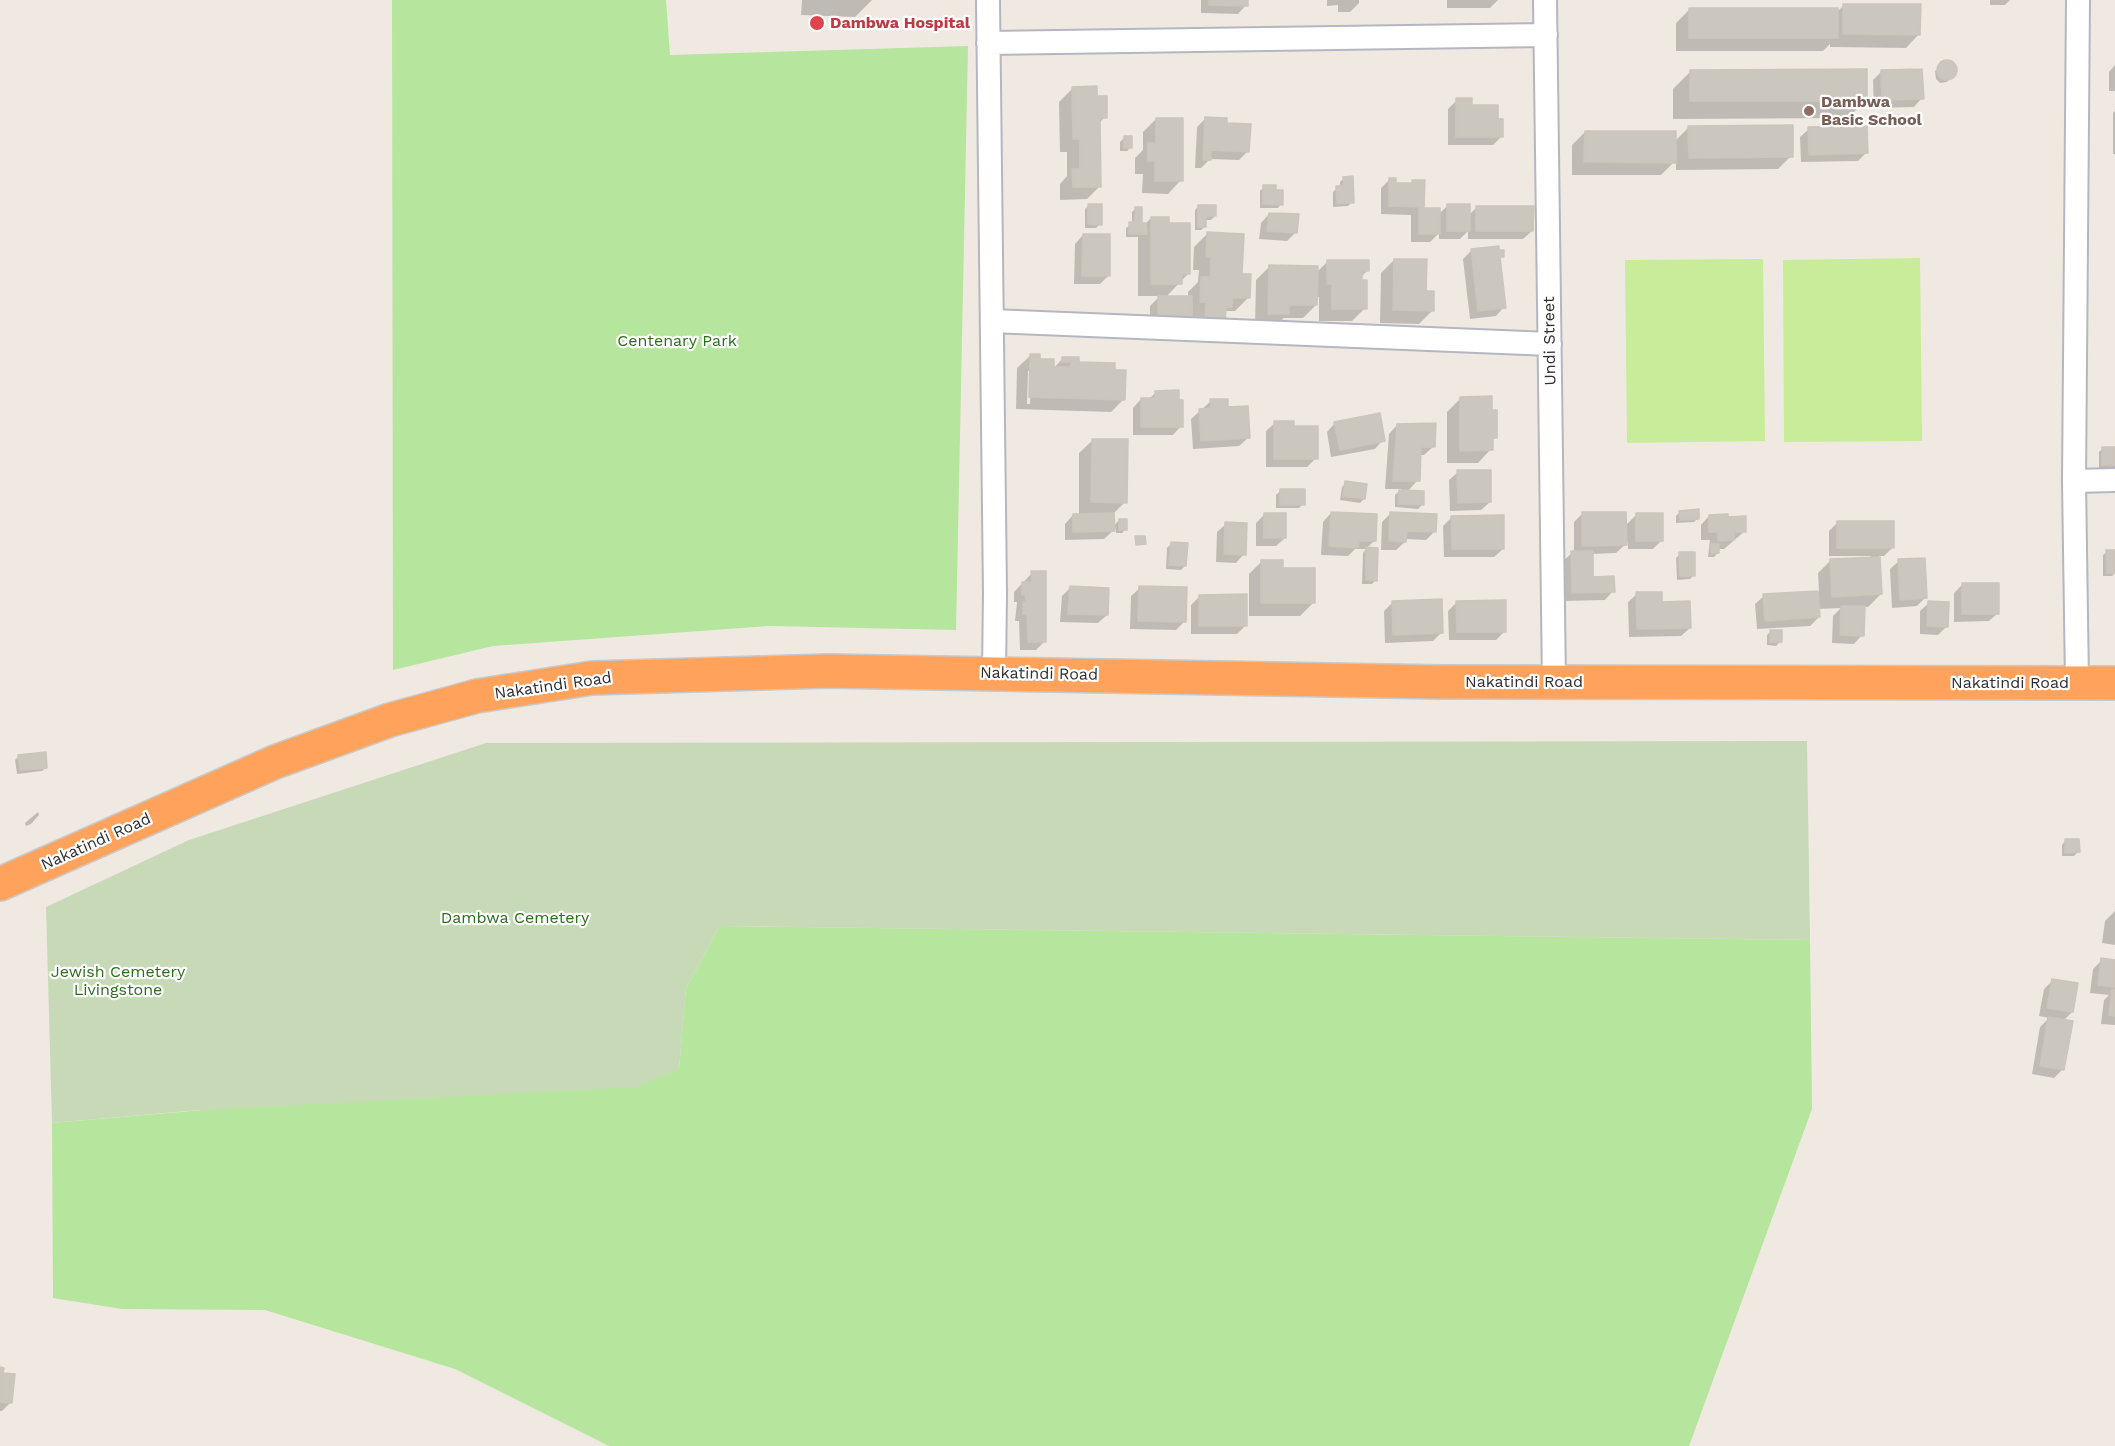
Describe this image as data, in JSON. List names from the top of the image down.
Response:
{
  "streets": {
    "highway": ["Nakatindi Road"],
    "street": ["Undi Street"]
  },
  "crossings": [
    ["Undi Street", "Nakatindi Road"]
  ],
  "parks": ["Centenary Park", "Dambwa Cemetery", "Jewish Cemetery Livingstone"],
  "places": ["Dambwa Hospital", "Dambwa Basic School"]
}
